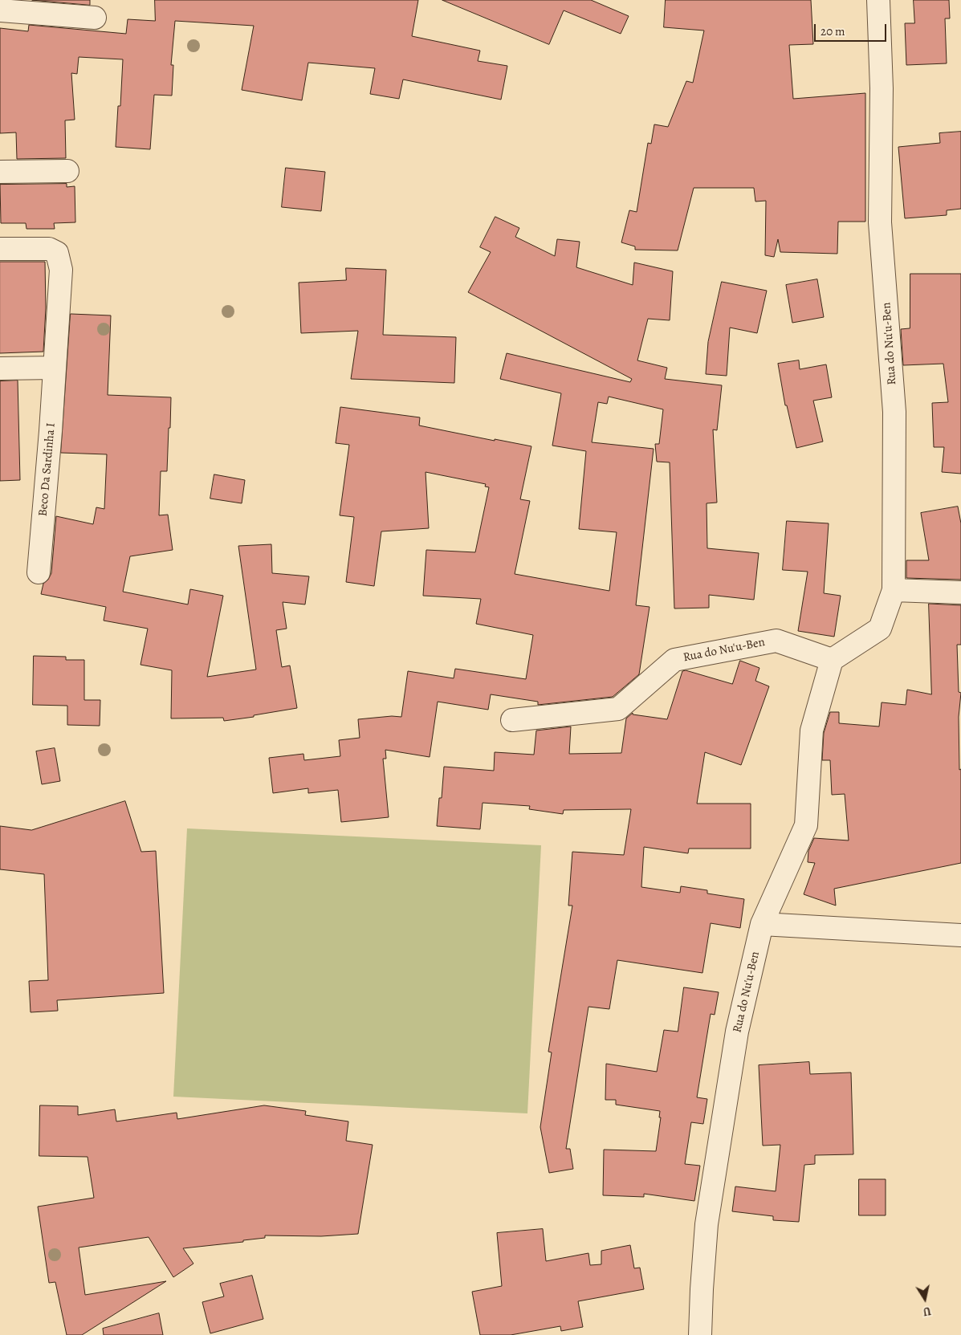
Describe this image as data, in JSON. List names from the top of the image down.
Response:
{
  "streets": {
    "street": ["Rua do Nu'u-Ben", "Beco Da Sardinha I"]
  },
  "scale_bar": "20 m",
  "north": "bottom"
}
